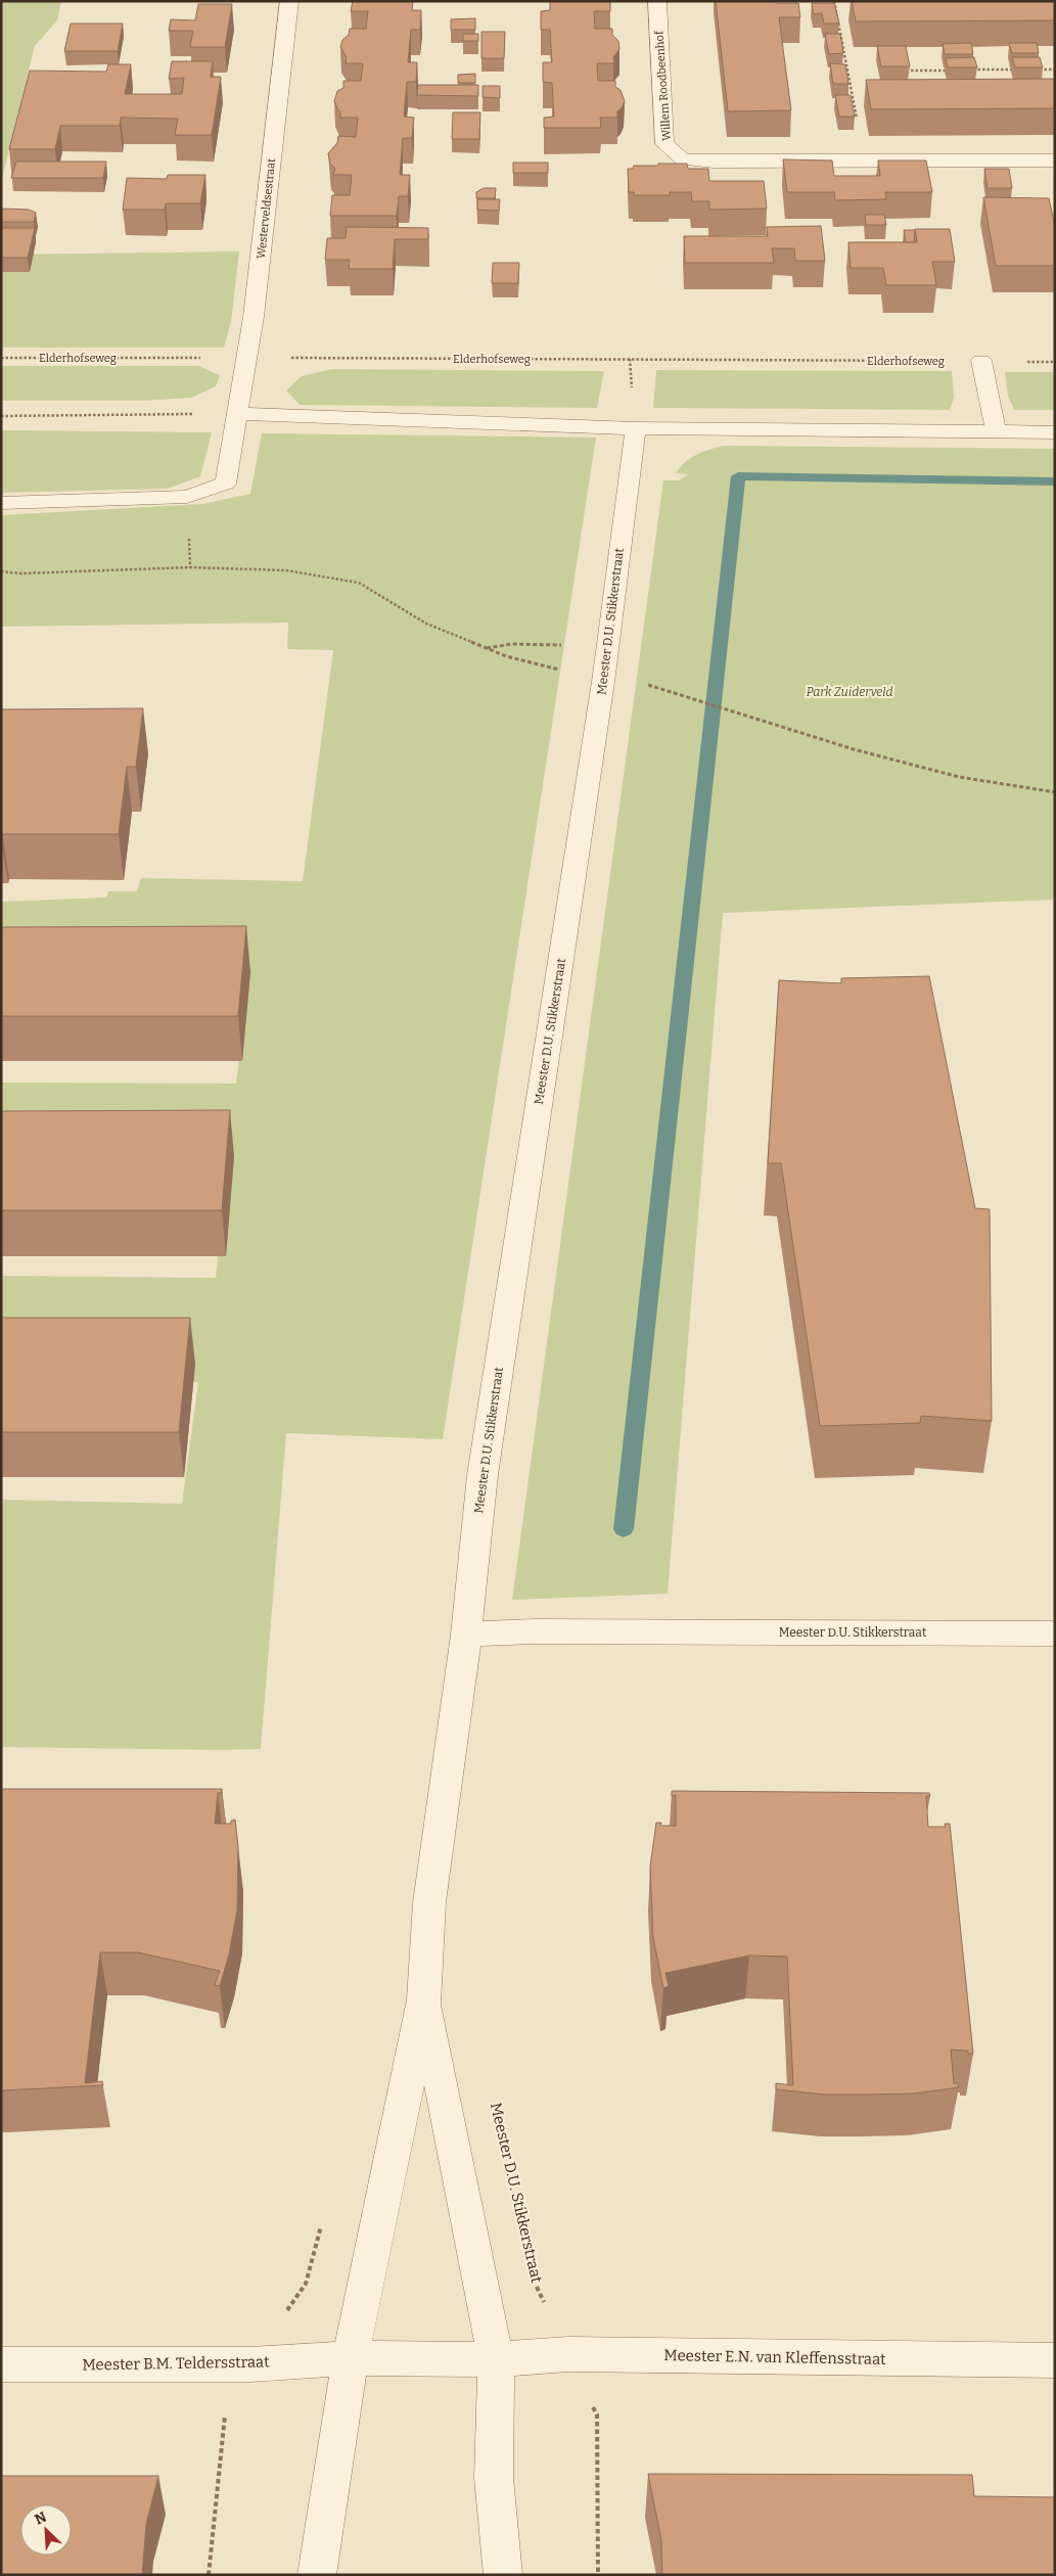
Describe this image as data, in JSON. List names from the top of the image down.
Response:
{
  "streets": {
    "street": [
      "Willem Roodbeenhof",
      "Westerveldsestraat",
      "Meester D.U. Stikkerstraat",
      "Meester E.N. van Kleffensstraat",
      "Meester B.M. Teldersstraat"
    ],
    "path": ["Elderhofseweg"]
  },
  "crossings": [
    ["Westerveldsestraat", "Elderhofseweg"],
    ["Meester D.U. Stikkerstraat", "Meester E.N. van Kleffensstraat"],
    ["Meester D.U. Stikkerstraat", "Meester B.M. Teldersstraat"],
    ["Meester E.N. van Kleffensstraat", "Meester B.M. Teldersstraat"]
  ],
  "parks": ["Park Zuiderveld"],
  "north": "top left"
}
